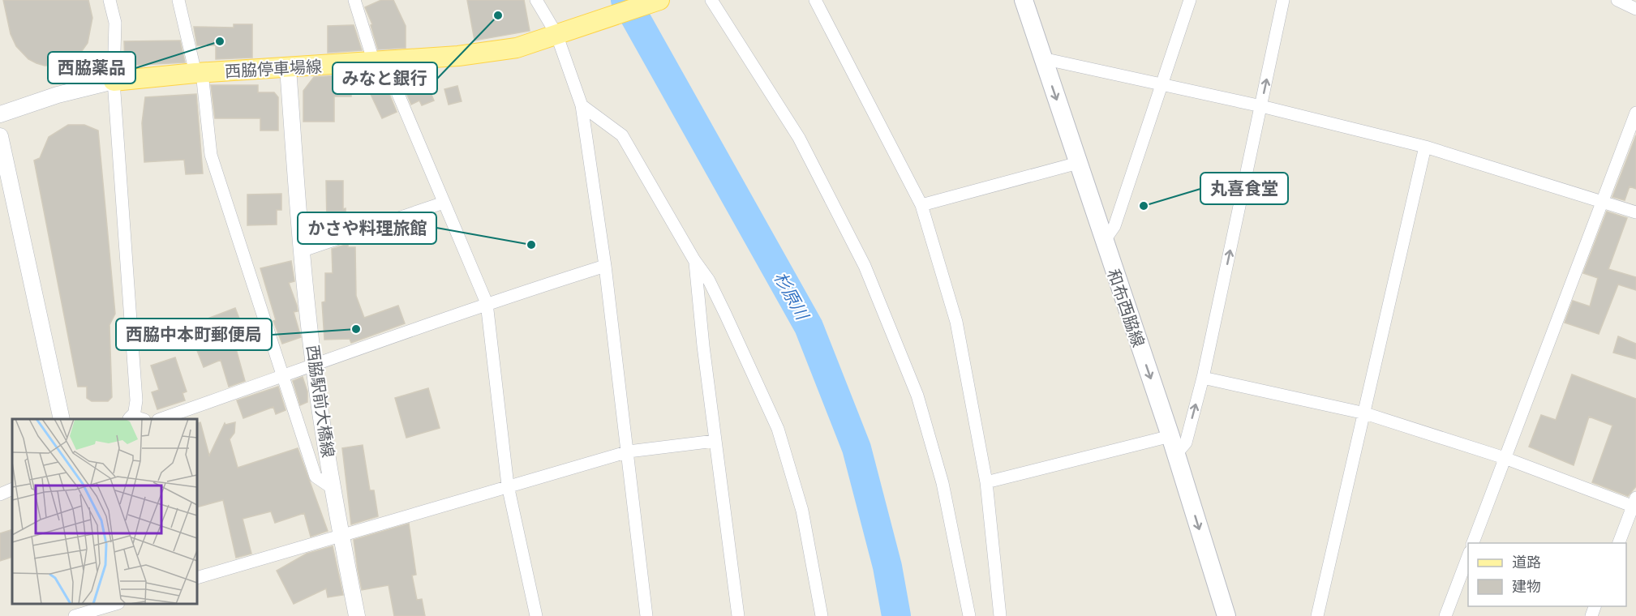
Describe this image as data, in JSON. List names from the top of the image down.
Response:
{
  "streets": {
    "main road": ["西脇停車場線", "和布西脇線"],
    "street": ["西脇駅前大橋線"]
  },
  "crossings": [
    ["西脇停車場線", "西脇駅前大橋線"]
  ],
  "one_way": ["和布西脇線"],
  "water": ["杉原川"],
  "places": [
    "みなと銀行",
    "西脇薬品",
    "丸喜食堂",
    "かさや料理旅館",
    "西脇中本町郵便局"
  ],
  "legend": ["道路", "建物"]
}
